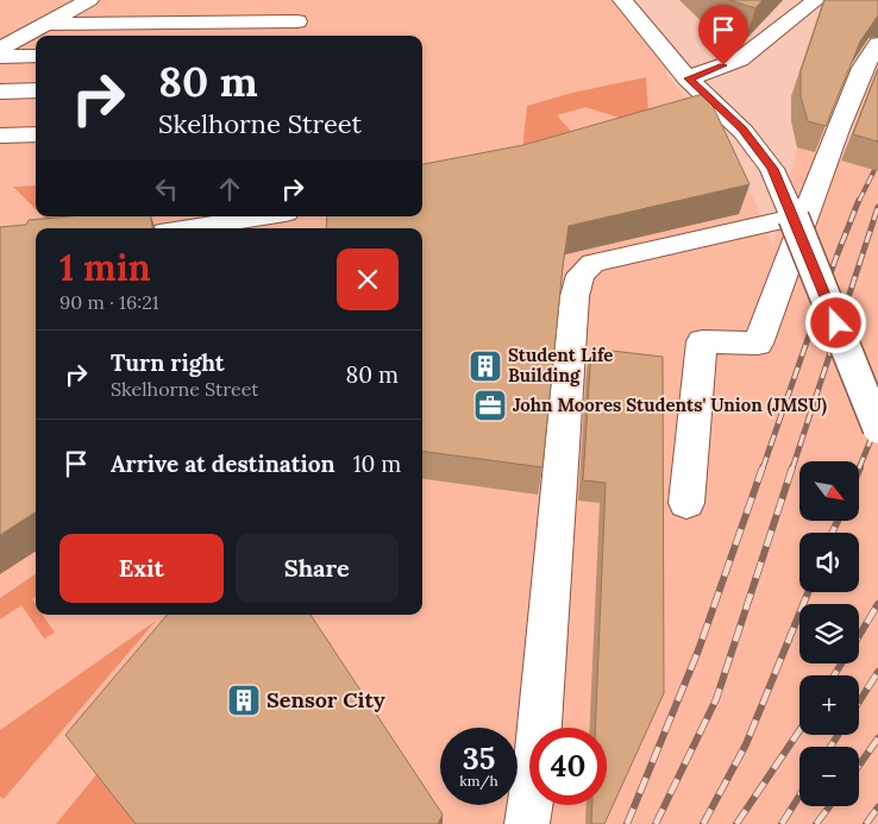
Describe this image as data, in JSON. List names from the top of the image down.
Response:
{
  "places": {
    "building": ["Student Life Building", "Sensor City"],
    "office": ["John Moores Students' Union (JMSU)"]
  },
  "north": "bottom right",
  "page": {
    "turn": ["80 m", "Skelhorne Street"],
    "heading": ["1 min", "90 m · 16:21"],
    "list": [
      {
        "name": "Turn right",
        "note": "Skelhorne Street",
        "value": "80 m"
      },
      {
        "name": "Arrive at destination",
        "value": "10 m"
      }
    ],
    "map_buttons": ["+", "−"],
    "buttons": ["Exit", "Share"],
    "speed": "35 km/h",
    "limit": "40"
  }
}
